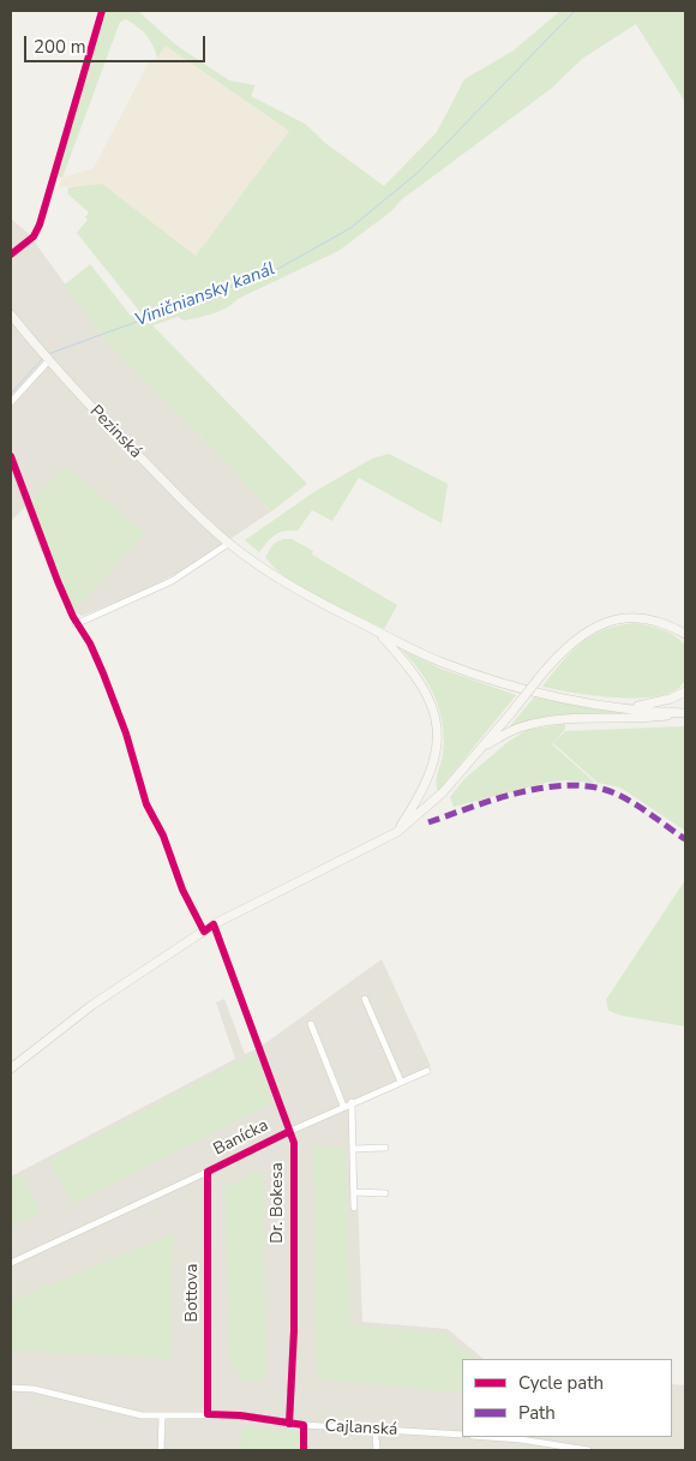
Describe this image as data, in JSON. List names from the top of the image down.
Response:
{
  "streets": {
    "main road": ["Pezinská"],
    "street": [
      "Banícka",
      "Dr. Bokesa",
      "Bottova",
      "Cajlanská"
    ]
  },
  "crossings": [
    ["Banícka", "Dr. Bokesa"],
    ["Banícka", "Bottova"],
    ["Dr. Bokesa", "Cajlanská"],
    ["Bottova", "Cajlanská"]
  ],
  "water": ["Viničniansky kanál"],
  "legend": ["Cycle path", "Path"],
  "scale_bar": "200 m"
}
